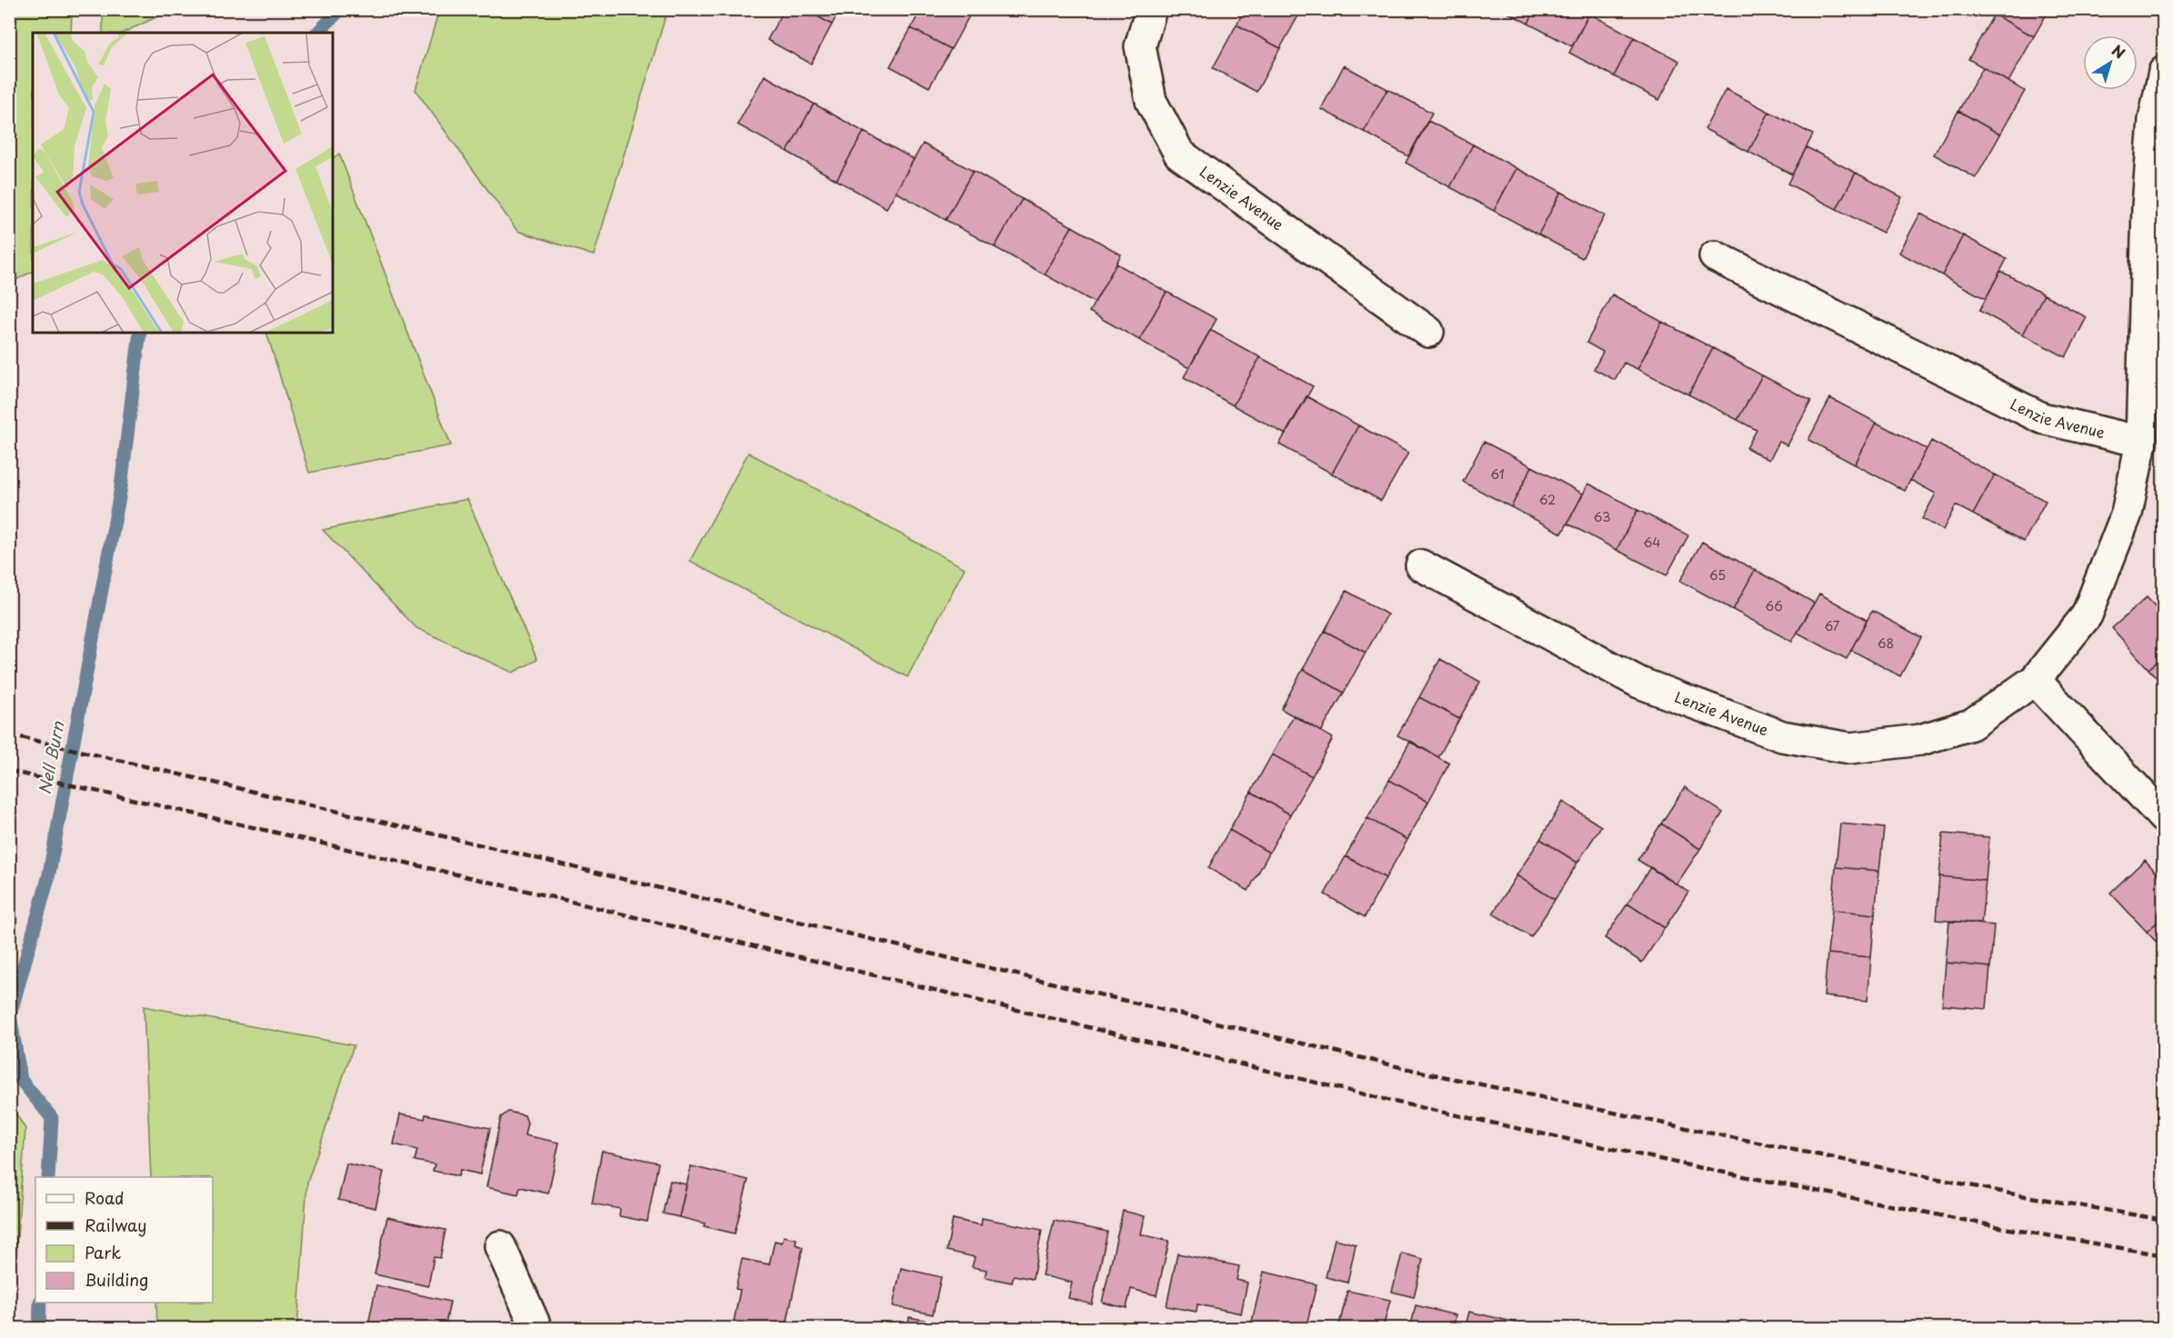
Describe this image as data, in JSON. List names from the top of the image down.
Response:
{
  "streets": {
    "street": ["Lenzie Avenue"]
  },
  "water": ["Nell Burn"],
  "house_numbers": [
    "61",
    "62",
    "63",
    "64",
    "65",
    "66",
    "67",
    "68"
  ],
  "legend": [
    "Road",
    "Railway",
    "Park",
    "Building"
  ],
  "north": "top right"
}
